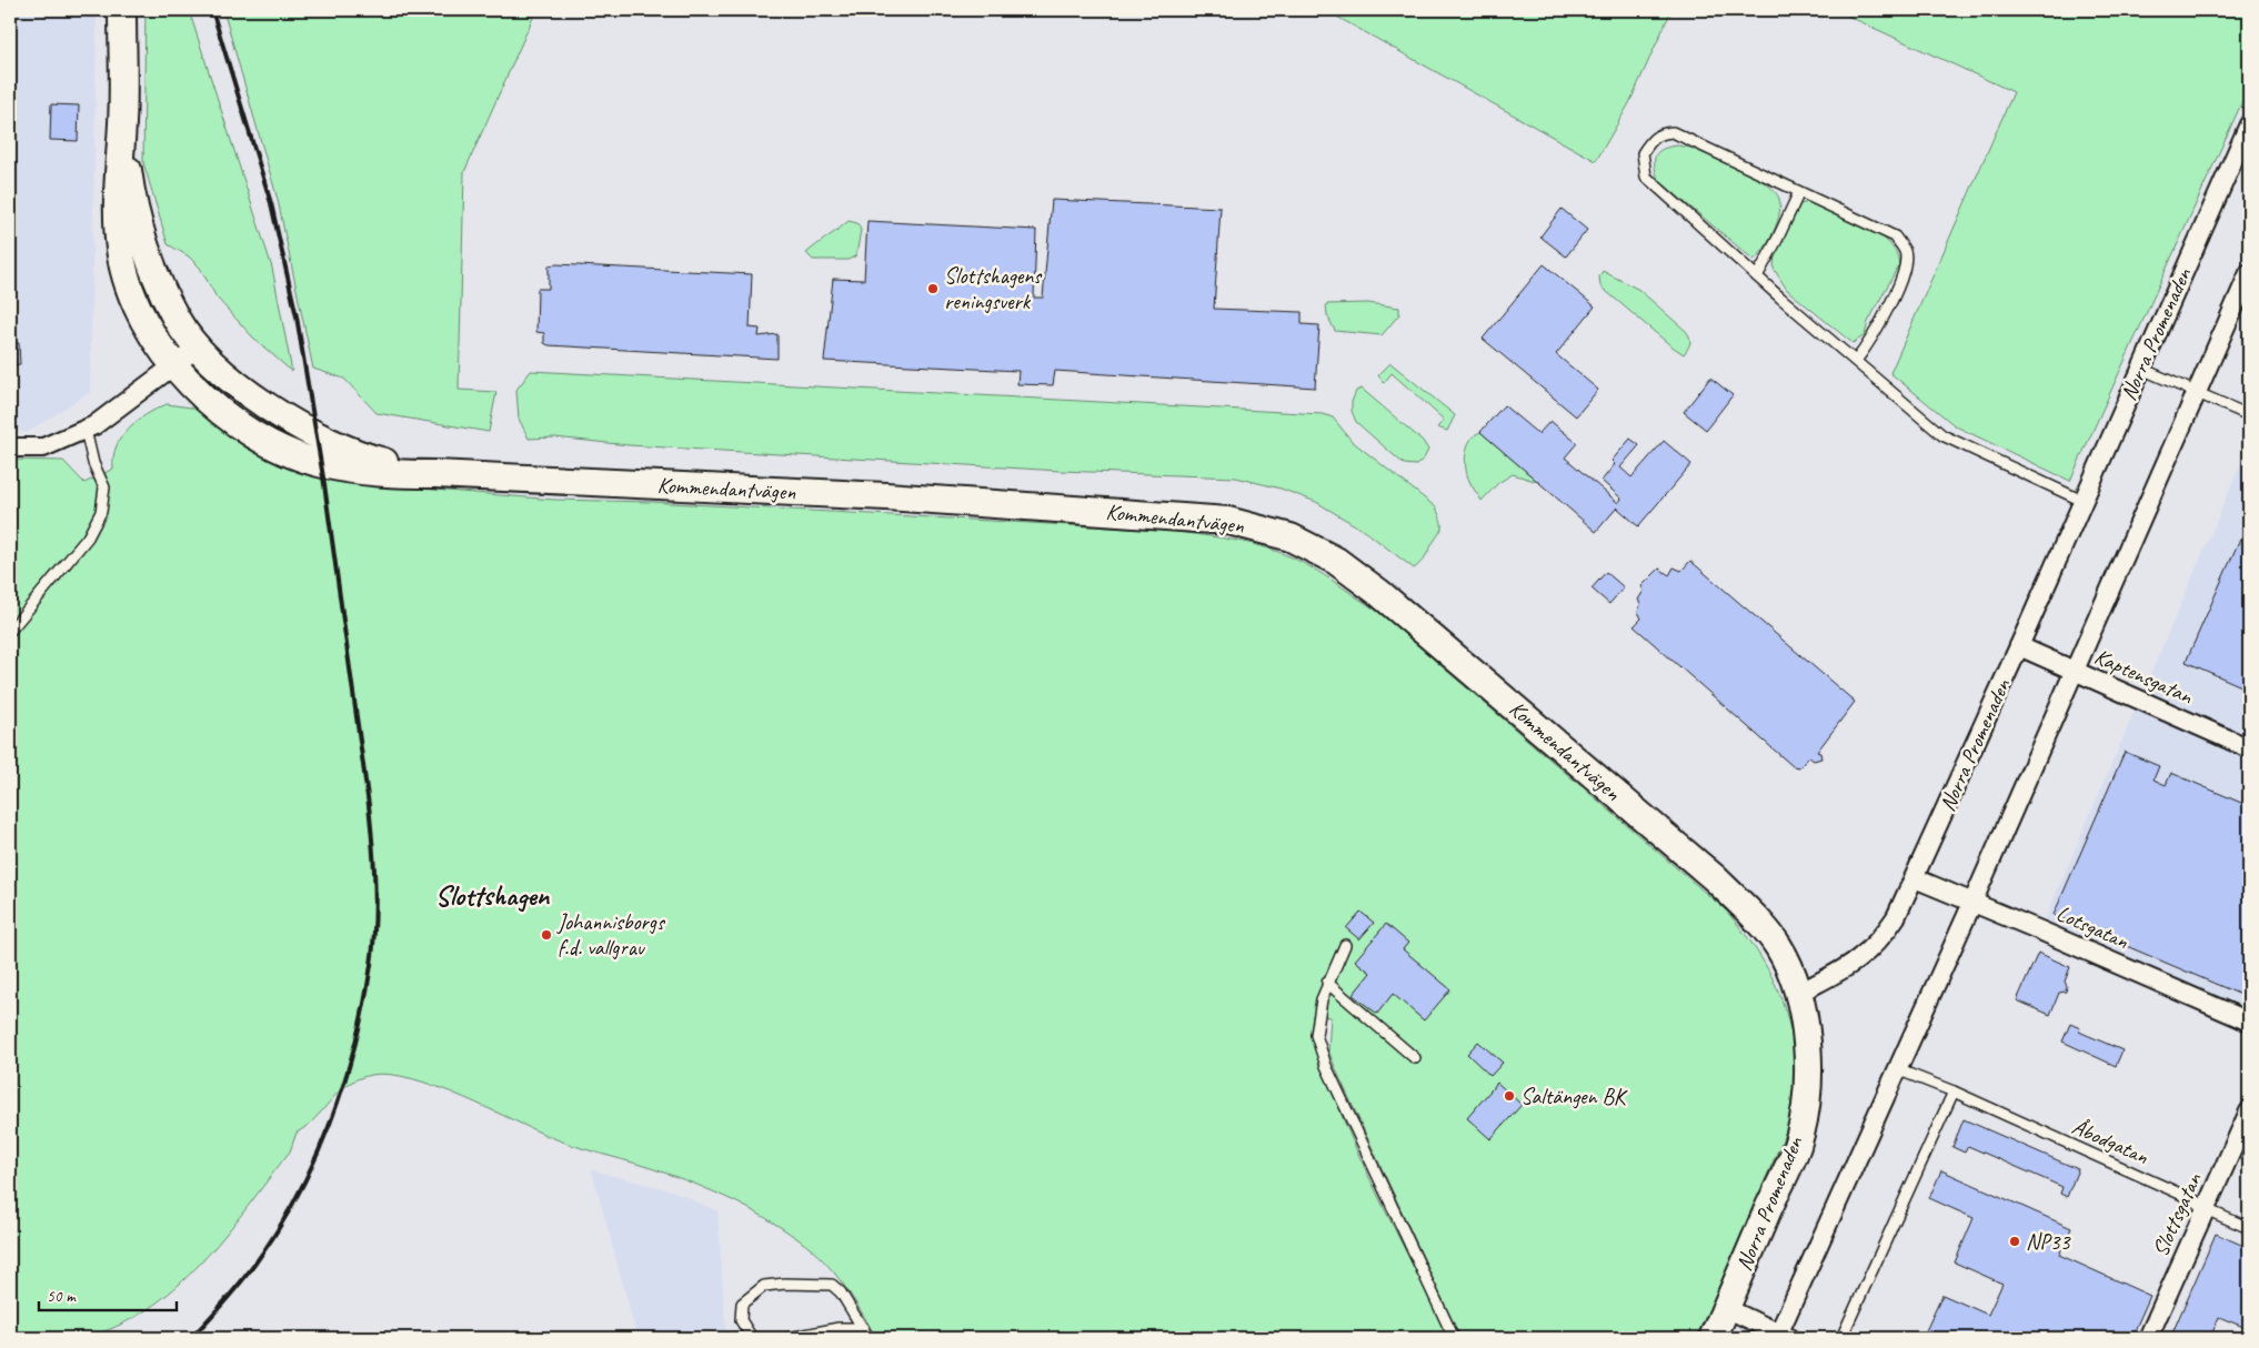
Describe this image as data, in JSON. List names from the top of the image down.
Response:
{
  "streets": {
    "street": [
      "Norra Promenaden",
      "Kommendantvägen",
      "Kaptensgatan",
      "Lotsgatan",
      "Slottsgatan"
    ],
    "lane": ["Åbodgatan"]
  },
  "crossings": [
    ["Norra Promenaden", "Kommendantvägen"],
    ["Norra Promenaden", "Kaptensgatan"],
    ["Norra Promenaden", "Lotsgatan"],
    ["Åbodgatan", "Slottsgatan"]
  ],
  "districts": ["Slottshagen"],
  "places": [
    "Slottshagens reningsverk",
    "Johannisborgs f.d. vallgrav",
    "Saltängen BK",
    "NP33"
  ],
  "scale_bar": "50 m"
}
